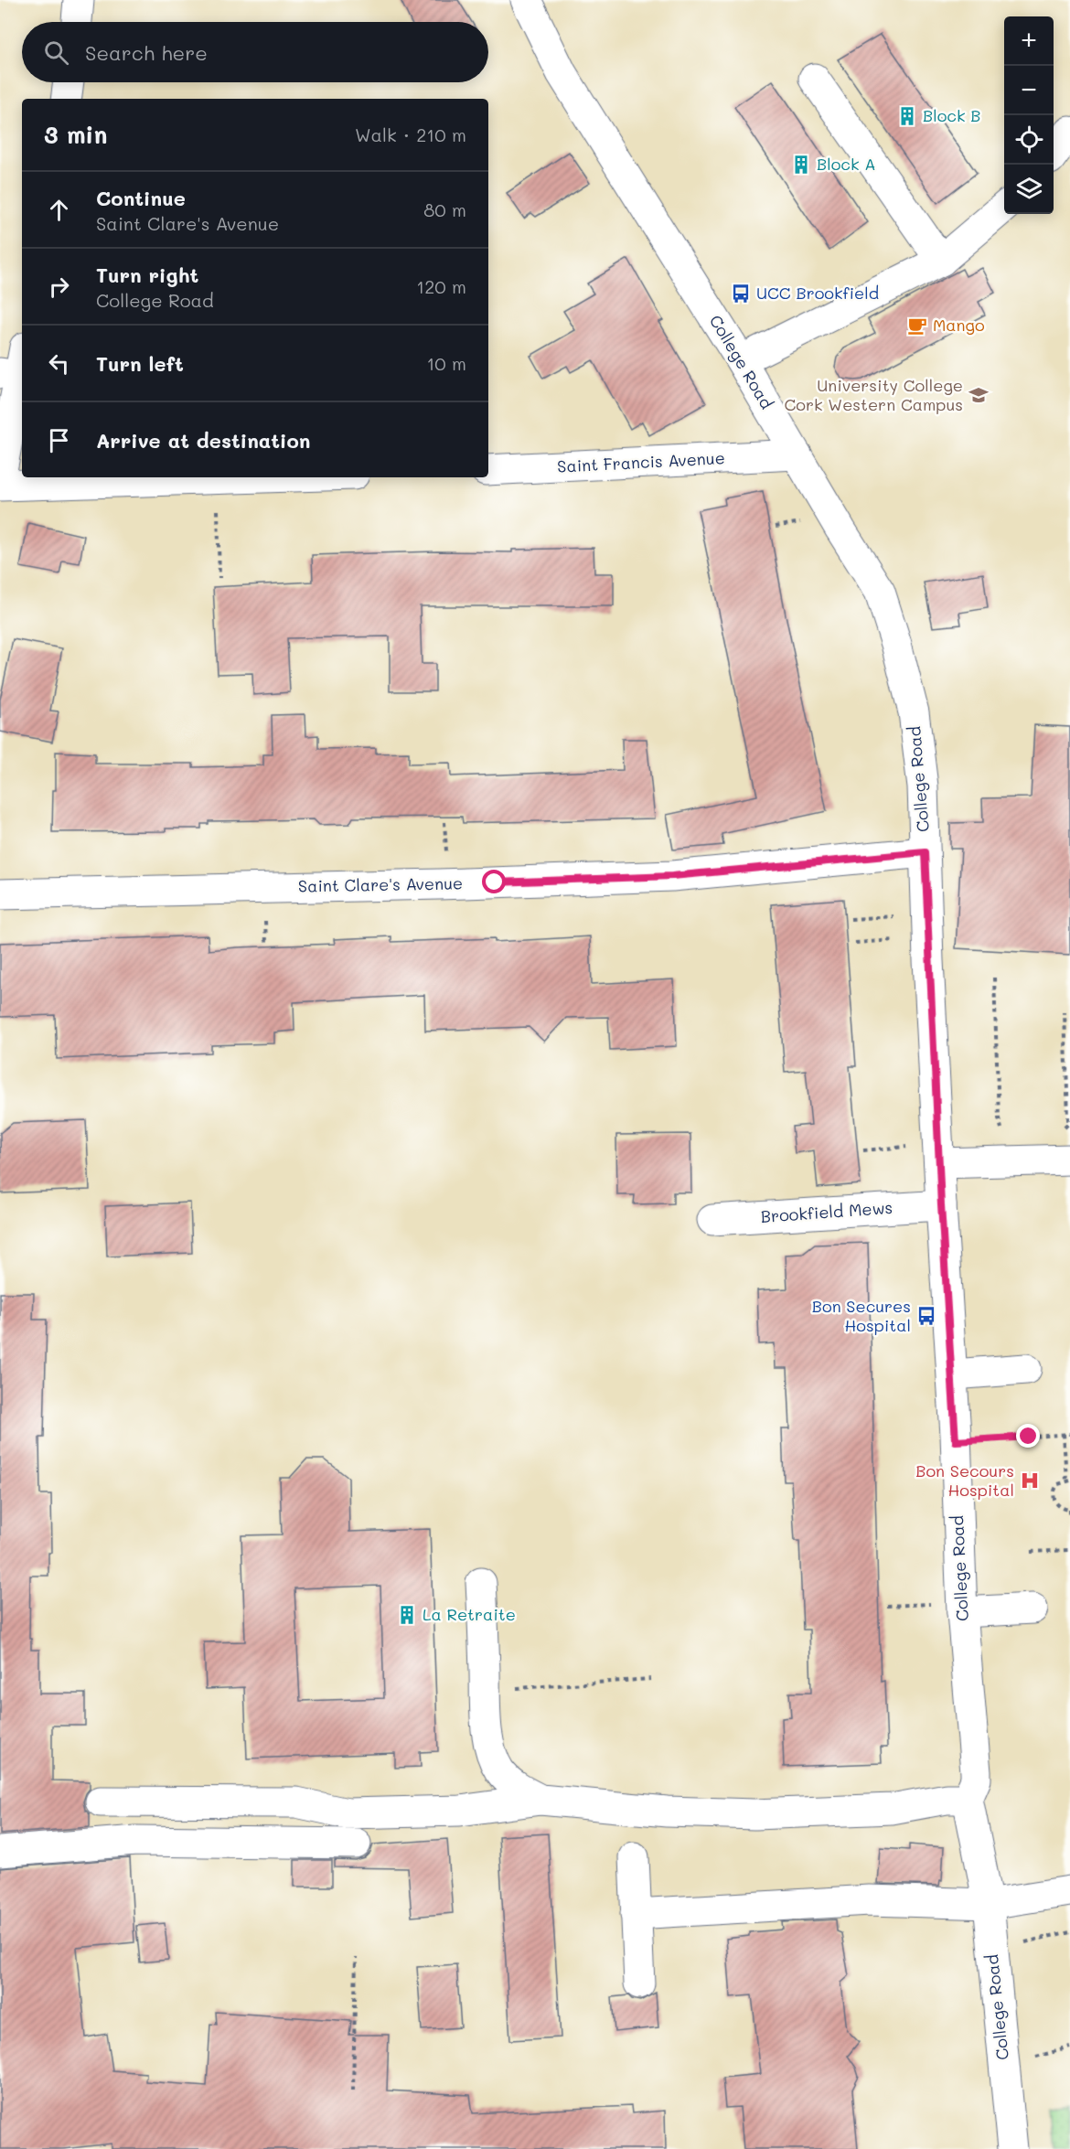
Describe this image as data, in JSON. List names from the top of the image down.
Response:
{
  "streets": {
    "street": [
      "College Road",
      "Saint Francis Avenue",
      "Saint Clare's Avenue",
      "Brookfield Mews"
    ]
  },
  "crossings": [
    ["College Road", "Saint Francis Avenue"],
    ["College Road", "Saint Clare's Avenue"],
    ["College Road", "Brookfield Mews"]
  ],
  "places": {
    "building": ["Block B", "Block A", "La Retraite"],
    "bus stop": ["UCC Brookfield", "Bon Secures Hospital"],
    "cafe": ["Mango"],
    "school or university": ["University College Cork Western Campus"],
    "hospital": ["Bon Secours Hospital"]
  },
  "page": {
    "map_buttons": ["+", "−"],
    "search": "Search here",
    "heading": ["3 min", "Walk · 210 m"],
    "list": [
      ["Continue", "Saint Clare's Avenue", "80 m"],
      ["Turn right", "College Road", "120 m"],
      ["Turn left", "10 m"],
      "Arrive at destination"
    ]
  }
}
